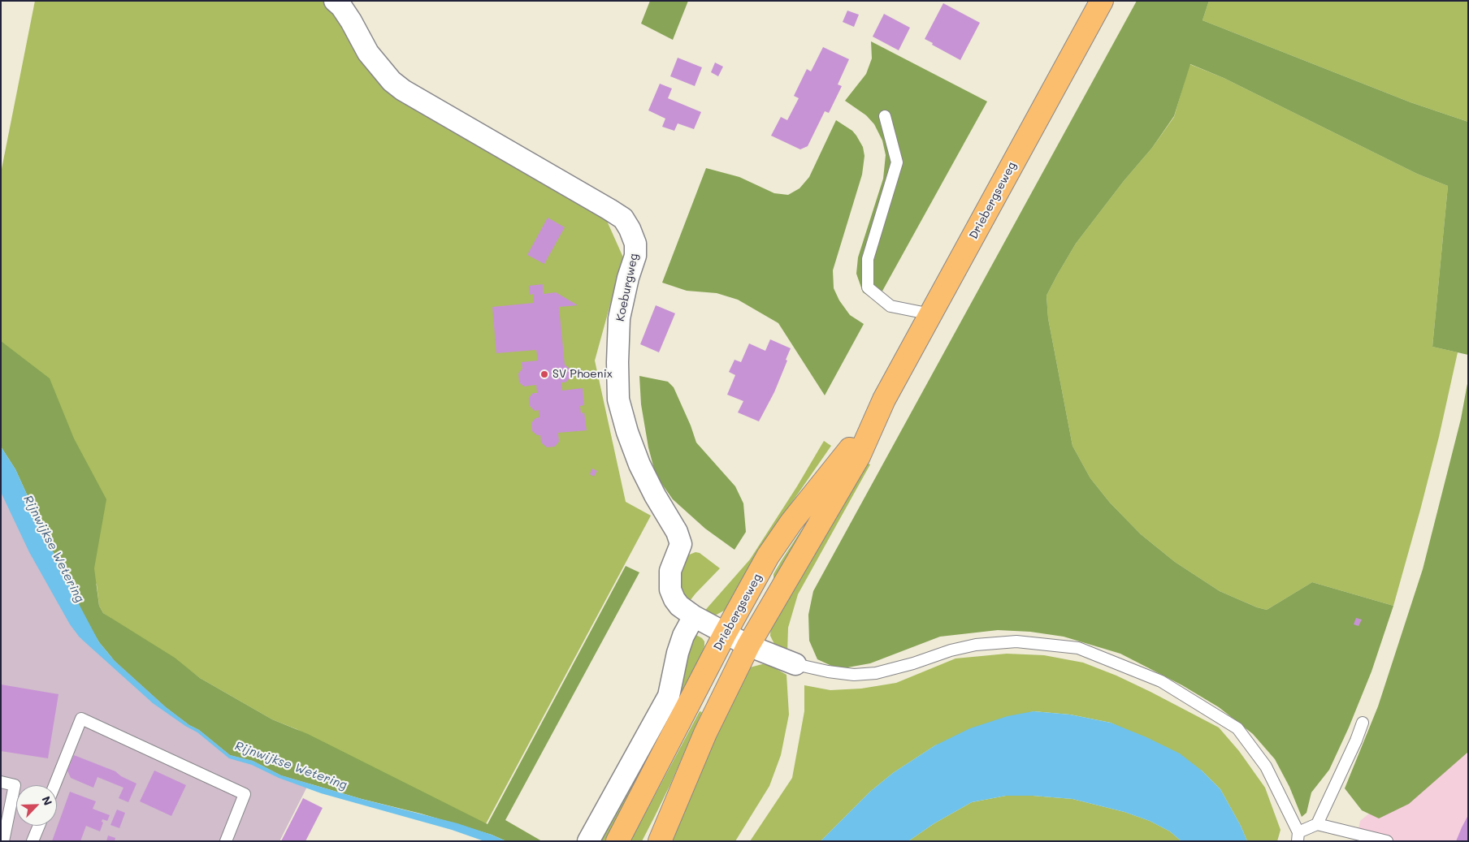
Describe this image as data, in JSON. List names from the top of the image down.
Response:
{
  "streets": {
    "main road": ["Driebergseweg"],
    "street": ["Koeburgweg"]
  },
  "crossings": [
    ["Driebergseweg", "Koeburgweg"]
  ],
  "water": ["Rijnwijkse Wetering"],
  "places": ["SV Phoenix"],
  "north": "top right"
}
